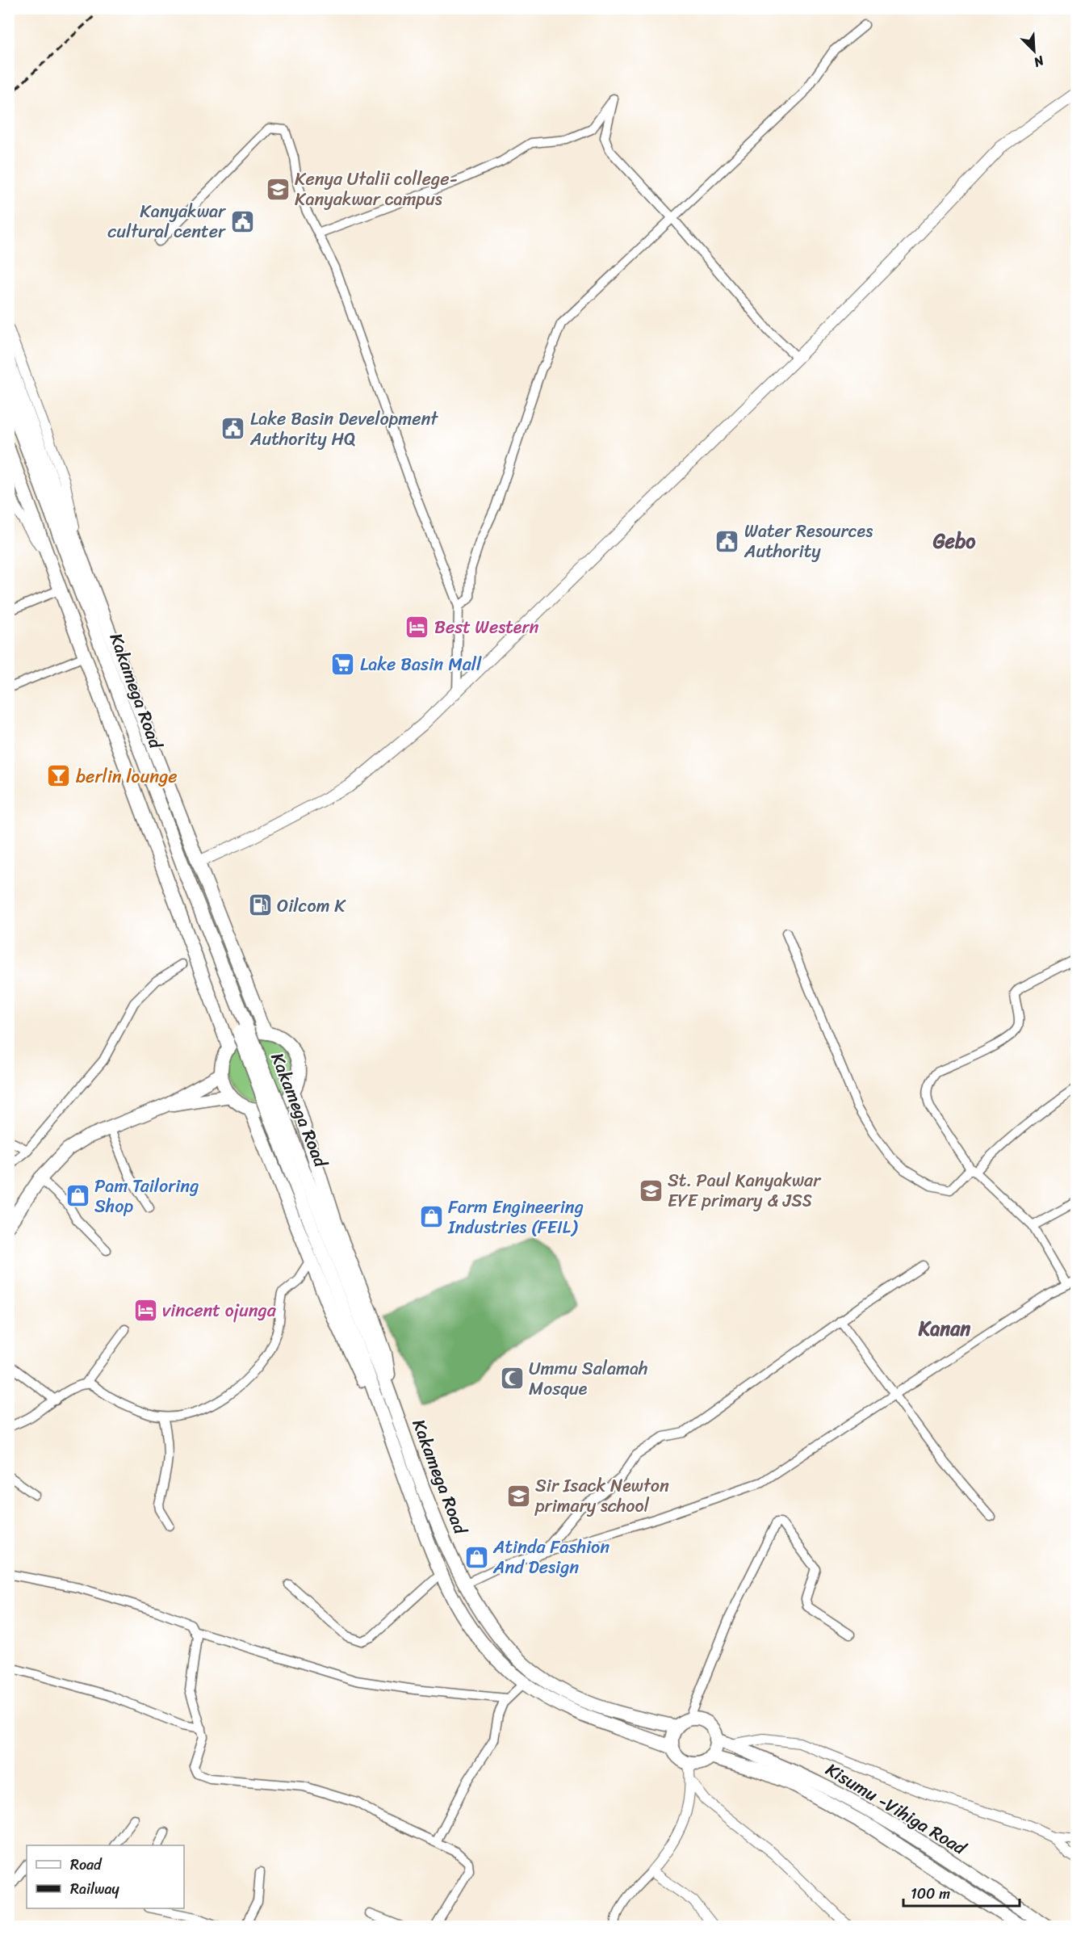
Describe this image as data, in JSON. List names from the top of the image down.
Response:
{
  "streets": {
    "main road": ["Kakamega Road", "Kisumu -Vihiga Road"]
  },
  "crossings": [
    ["Kakamega Road", "Kisumu -Vihiga Road"]
  ],
  "districts": ["Gebo", "Kanan"],
  "places": {
    "school or university": ["Kenya Utalii college- Kanyakwar campus", "St. Paul Kanyakwar EYE primary & JSS", "Sir Isack Newton primary school"],
    "public building": ["Kanyakwar cultural center", "Lake Basin Development Authority HQ", "Water Resources Authority"],
    "hotel": ["Best Western", "vincent ojunga"],
    "supermarket": ["Lake Basin Mall"],
    "bar": ["berlin lounge"],
    "fuel station": ["Oilcom K"],
    "shop": ["Pam Tailoring Shop", "Farm Engineering Industries (FEIL)", "Atinda Fashion And Design"],
    "mosque": ["Ummu Salamah Mosque"]
  },
  "legend": ["Road", "Railway"],
  "scale_bar": "100 m",
  "north": "bottom right"
}
